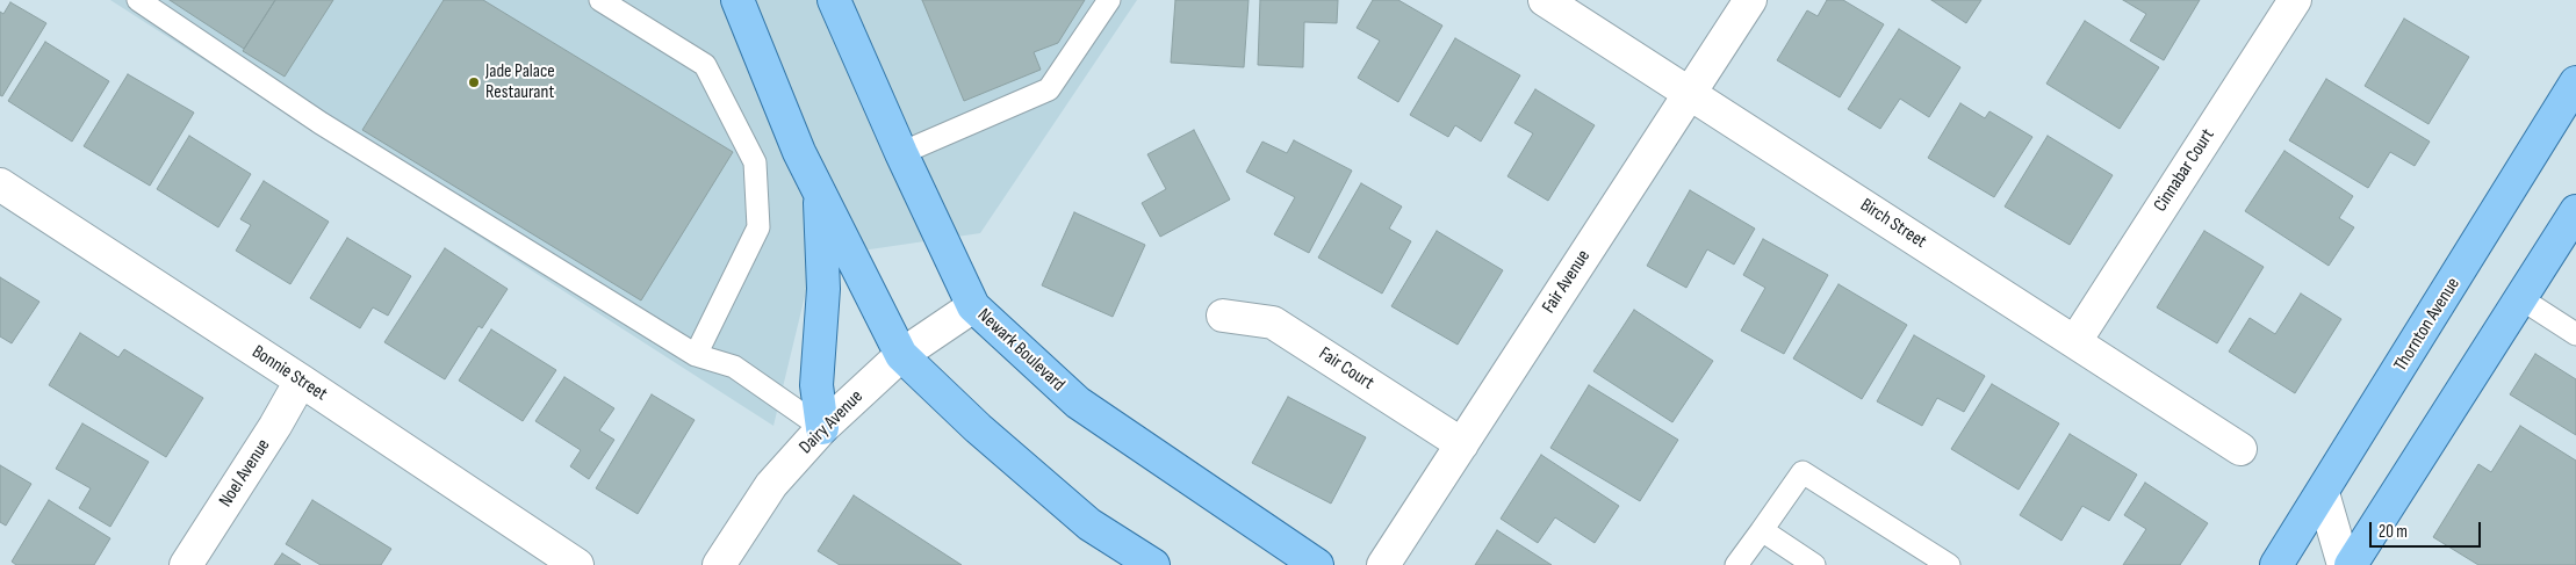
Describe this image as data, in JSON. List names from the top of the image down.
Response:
{
  "streets": {
    "main road": ["Thornton Avenue", "Newark Boulevard"],
    "street": [
      "Cinnabar Court",
      "Birch Street",
      "Fair Avenue",
      "Fair Court",
      "Bonnie Street",
      "Dairy Avenue",
      "Noel Avenue"
    ]
  },
  "crossings": [
    ["Cinnabar Court", "Birch Street"],
    ["Birch Street", "Fair Avenue"],
    ["Fair Avenue", "Fair Court"],
    ["Newark Boulevard", "Dairy Avenue"],
    ["Bonnie Street", "Noel Avenue"]
  ],
  "places": ["Jade Palace Restaurant"],
  "scale_bar": "20 m"
}
